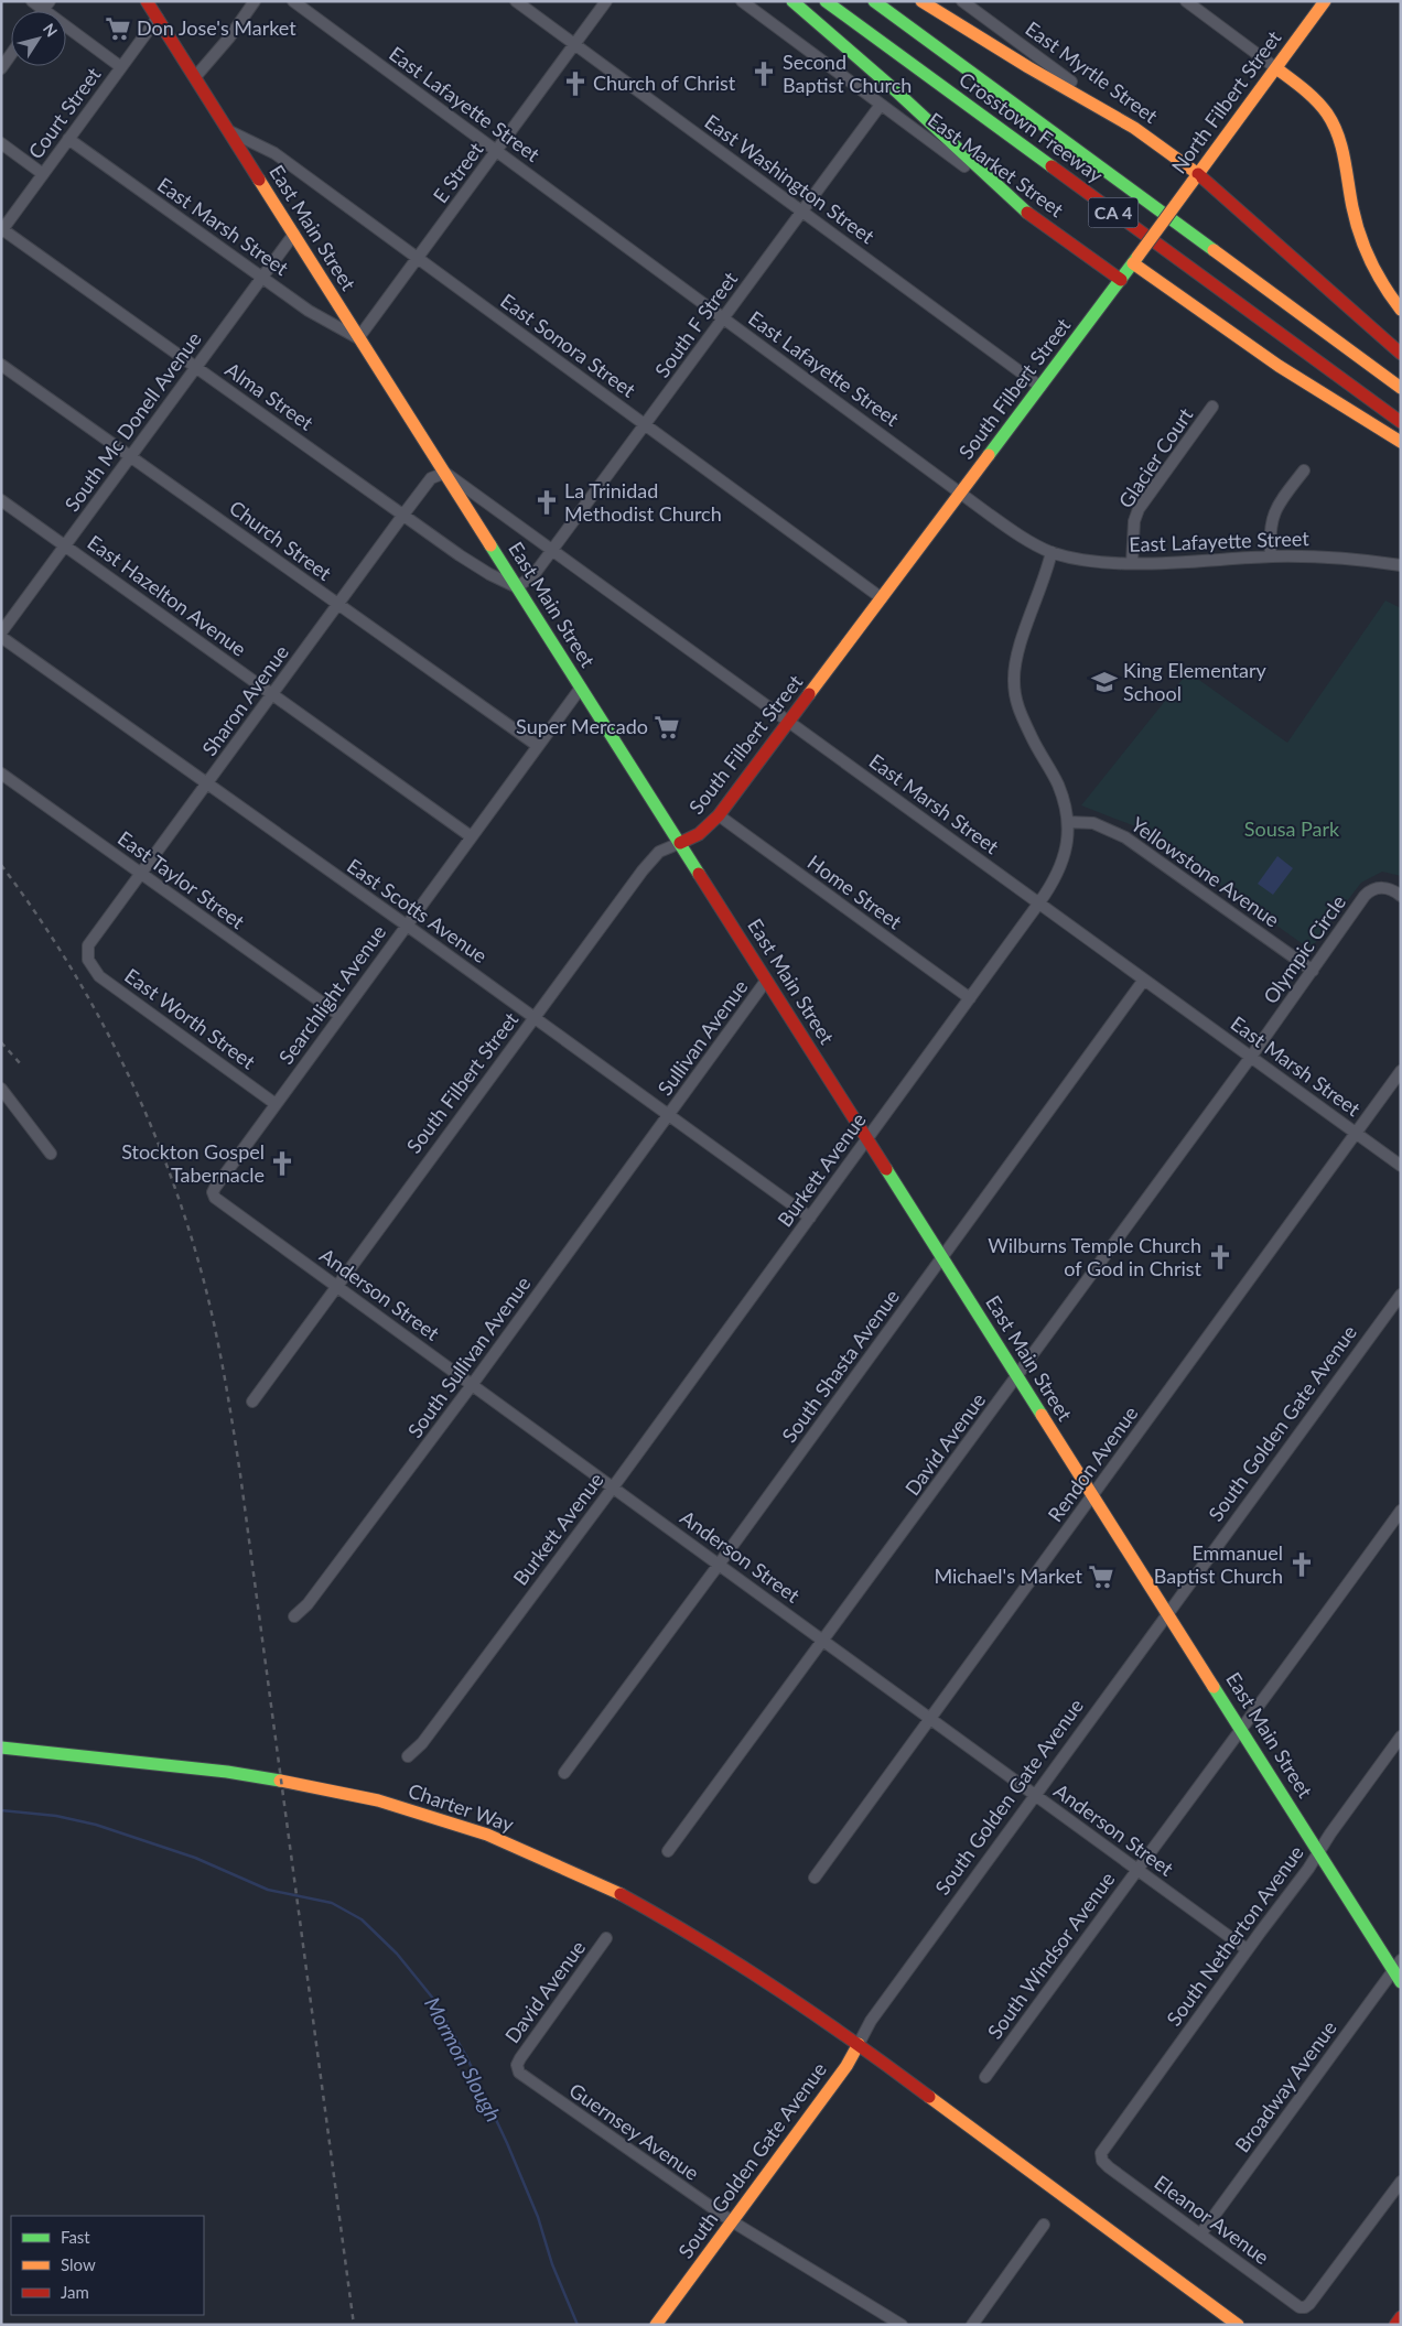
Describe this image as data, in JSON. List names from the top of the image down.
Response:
{
  "streets": {
    "main road": [
      "East Myrtle Street",
      "North Filbert Street",
      "Crosstown Freeway",
      "East Market Street",
      "CA 4",
      "East Main Street",
      "South Filbert Street",
      "South Golden Gate Avenue",
      "Charter Way"
    ],
    "street": [
      "East Lafayette Street",
      "Court Street",
      "E Street",
      "East Washington Street",
      "East Marsh Street",
      "South F Street",
      "East Sonora Street",
      "Alma Street",
      "South Mc Donell Avenue",
      "Glacier Court",
      "Church Street",
      "East Hazelton Avenue",
      "Sharon Avenue",
      "Yellowstone Avenue",
      "East Taylor Street",
      "Home Street",
      "East Scotts Avenue",
      "Olympic Circle",
      "Searchlight Avenue",
      "East Worth Street",
      "Sullivan Avenue",
      "Burkett Avenue",
      "Anderson Street",
      "South Sullivan Avenue",
      "South Shasta Avenue",
      "David Avenue",
      "Rendon Avenue",
      "South Netherton Avenue",
      "South Windsor Avenue",
      "Broadway Avenue",
      "Guernsey Avenue",
      "Eleanor Avenue"
    ]
  },
  "crossings": [
    ["East Myrtle Street", "North Filbert Street"],
    ["North Filbert Street", "South Filbert Street"],
    ["East Lafayette Street", "E Street"],
    ["East Lafayette Street", "South F Street"],
    ["East Lafayette Street", "South Filbert Street"],
    ["East Lafayette Street", "Glacier Court"],
    ["East Lafayette Street", "Burkett Avenue"],
    ["Court Street", "East Marsh Street"],
    ["Court Street", "East Main Street"],
    ["Court Street", "Alma Street"],
    ["East Market Street", "South F Street"],
    ["East Market Street", "South Filbert Street"],
    ["E Street", "East Washington Street"],
    ["E Street", "East Marsh Street"],
    ["E Street", "East Main Street"],
    ["E Street", "East Sonora Street"],
    ["East Washington Street", "South F Street"],
    ["East Washington Street", "South Filbert Street"],
    ["East Marsh Street", "East Main Street"],
    ["East Marsh Street", "South F Street"],
    ["East Marsh Street", "South Filbert Street"],
    ["East Marsh Street", "South Mc Donell Avenue"],
    ["East Marsh Street", "Sharon Avenue"],
    ["East Marsh Street", "Olympic Circle"],
    ["East Marsh Street", "Burkett Avenue"],
    ["East Marsh Street", "South Shasta Avenue"],
    ["East Marsh Street", "David Avenue"],
    ["East Marsh Street", "Rendon Avenue"],
    ["East Main Street", "South F Street"],
    ["East Main Street", "East Sonora Street"],
    ["East Main Street", "South Filbert Street"],
    ["East Main Street", "Alma Street"],
    ["East Main Street", "South Mc Donell Avenue"],
    ["East Main Street", "Sharon Avenue"],
    ["East Main Street", "Searchlight Avenue"],
    ["East Main Street", "Sullivan Avenue"],
    ["East Main Street", "Burkett Avenue"],
    ["East Main Street", "South Shasta Avenue"],
    ["East Main Street", "South Golden Gate Avenue"],
    ["East Main Street", "David Avenue"],
    ["East Main Street", "Rendon Avenue"],
    ["East Main Street", "South Netherton Avenue"],
    ["East Main Street", "South Windsor Avenue"],
    ["East Main Street", "Broadway Avenue"],
    ["South F Street", "East Sonora Street"],
    ["South F Street", "Alma Street"],
    ["East Sonora Street", "South Filbert Street"],
    ["South Filbert Street", "Home Street"],
    ["South Filbert Street", "East Scotts Avenue"],
    ["South Filbert Street", "Anderson Street"],
    ["Alma Street", "South Mc Donell Avenue"],
    ["Alma Street", "Sharon Avenue"],
    ["South Mc Donell Avenue", "Church Street"],
    ["South Mc Donell Avenue", "East Hazelton Avenue"],
    ["Church Street", "Sharon Avenue"],
    ["Church Street", "Searchlight Avenue"],
    ["East Hazelton Avenue", "Sharon Avenue"],
    ["East Hazelton Avenue", "Searchlight Avenue"],
    ["Sharon Avenue", "East Taylor Street"],
    ["Sharon Avenue", "East Scotts Avenue"],
    ["Sharon Avenue", "East Worth Street"],
    ["Yellowstone Avenue", "Olympic Circle"],
    ["Yellowstone Avenue", "Burkett Avenue"],
    ["East Taylor Street", "Searchlight Avenue"],
    ["Home Street", "Burkett Avenue"],
    ["East Scotts Avenue", "Searchlight Avenue"],
    ["East Scotts Avenue", "Sullivan Avenue"],
    ["East Scotts Avenue", "Burkett Avenue"],
    ["East Scotts Avenue", "South Sullivan Avenue"],
    ["Olympic Circle", "David Avenue"],
    ["Searchlight Avenue", "East Worth Street"],
    ["Searchlight Avenue", "Anderson Street"],
    ["Sullivan Avenue", "South Sullivan Avenue"],
    ["Burkett Avenue", "Anderson Street"],
    ["Anderson Street", "South Sullivan Avenue"],
    ["Anderson Street", "South Shasta Avenue"],
    ["Anderson Street", "South Golden Gate Avenue"],
    ["Anderson Street", "David Avenue"],
    ["Anderson Street", "Rendon Avenue"],
    ["Anderson Street", "South Netherton Avenue"],
    ["Anderson Street", "South Windsor Avenue"],
    ["South Golden Gate Avenue", "Charter Way"],
    ["South Golden Gate Avenue", "Guernsey Avenue"],
    ["David Avenue", "Guernsey Avenue"],
    ["South Netherton Avenue", "Eleanor Avenue"],
    ["Broadway Avenue", "Eleanor Avenue"]
  ],
  "water": ["Mormon Slough"],
  "parks": ["Sousa Park"],
  "places": {
    "supermarket": ["Don Jose's Market", "Super Mercado", "Michael's Market"],
    "church": [
      "Second Baptist Church",
      "Church of Christ",
      "La Trinidad Methodist Church",
      "Stockton Gospel Tabernacle",
      "Wilburns Temple Church of God in Christ",
      "Emmanuel Baptist Church"
    ],
    "school or university": ["King Elementary School"]
  },
  "legend": ["Fast", "Slow", "Jam"],
  "north": "top right"
}
